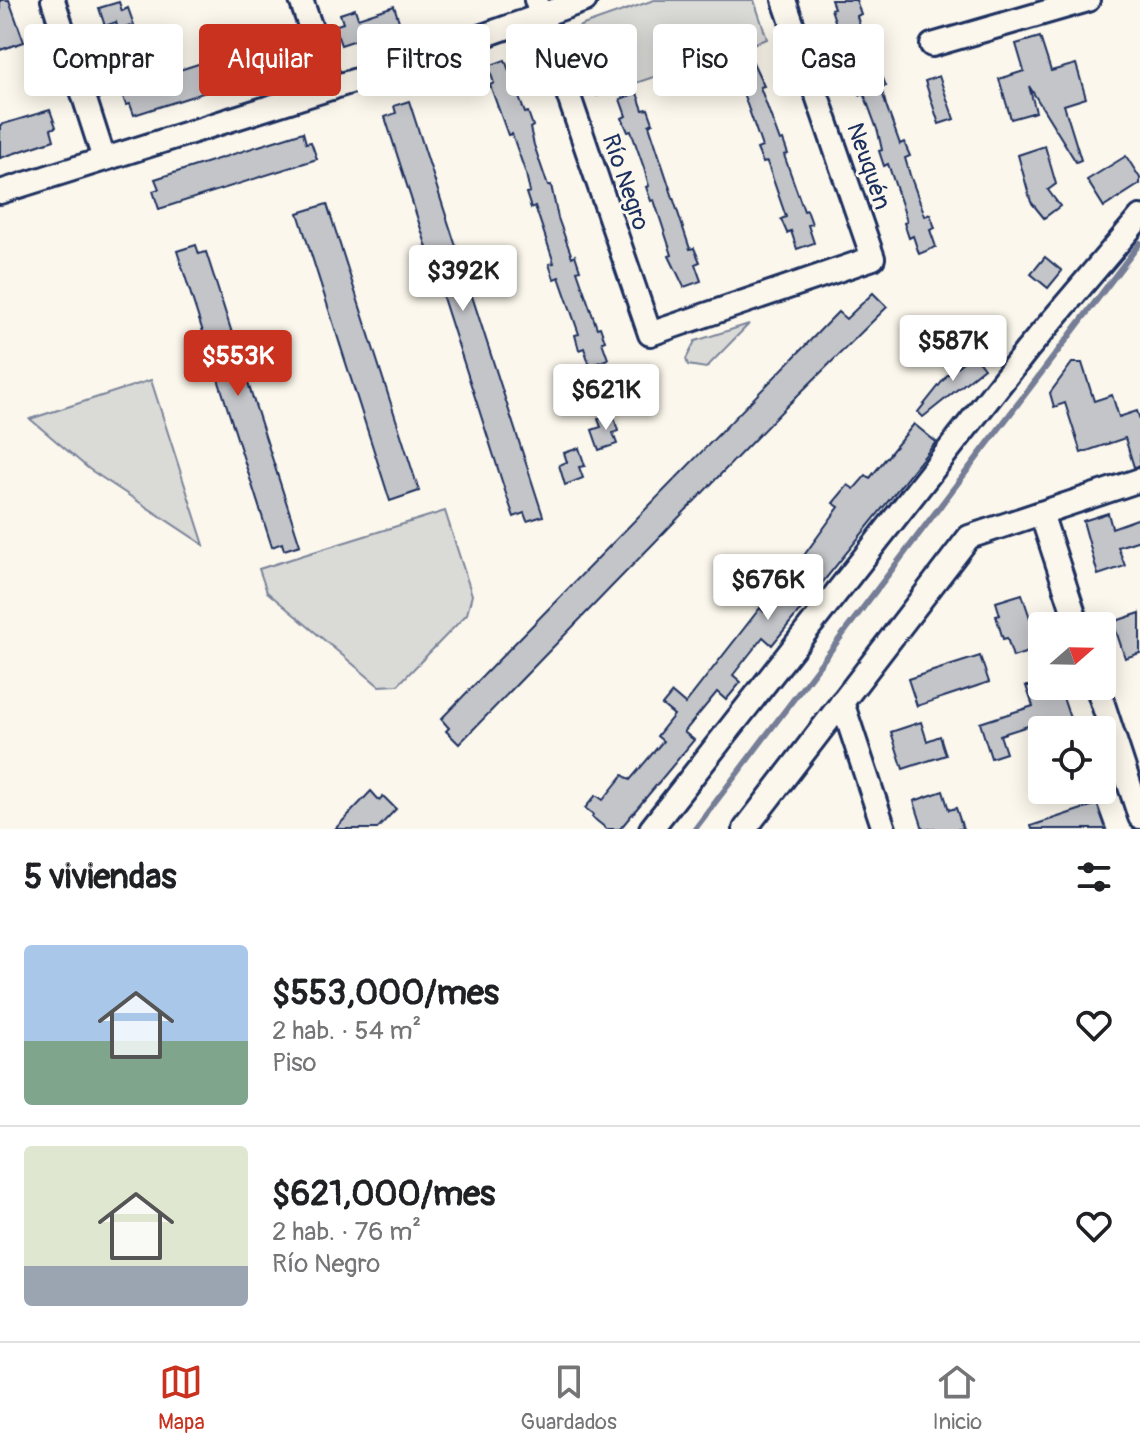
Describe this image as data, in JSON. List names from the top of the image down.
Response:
{
  "streets": {
    "street": ["Neuquén", "Río Negro"]
  },
  "crossings": [
    ["Neuquén", "Río Negro"]
  ],
  "north": "right",
  "page": {
    "chip": [
      "Comprar",
      "Alquilar",
      "Filtros",
      "Nuevo",
      "Piso",
      "Casa"
    ],
    "price": [
      "$392K",
      "$587K",
      "$553K",
      "$621K",
      "$676K"
    ],
    "heading": "5 viviendas",
    "list": [
      {
        "name": "$553,000/mes",
        "note": "2 hab. · 54 m² · Piso"
      },
      {
        "name": "$621,000/mes",
        "note": "2 hab. · 76 m² · Río Negro"
      }
    ],
    "tabs": ["Mapa", "Guardados", "Inicio"]
  }
}
